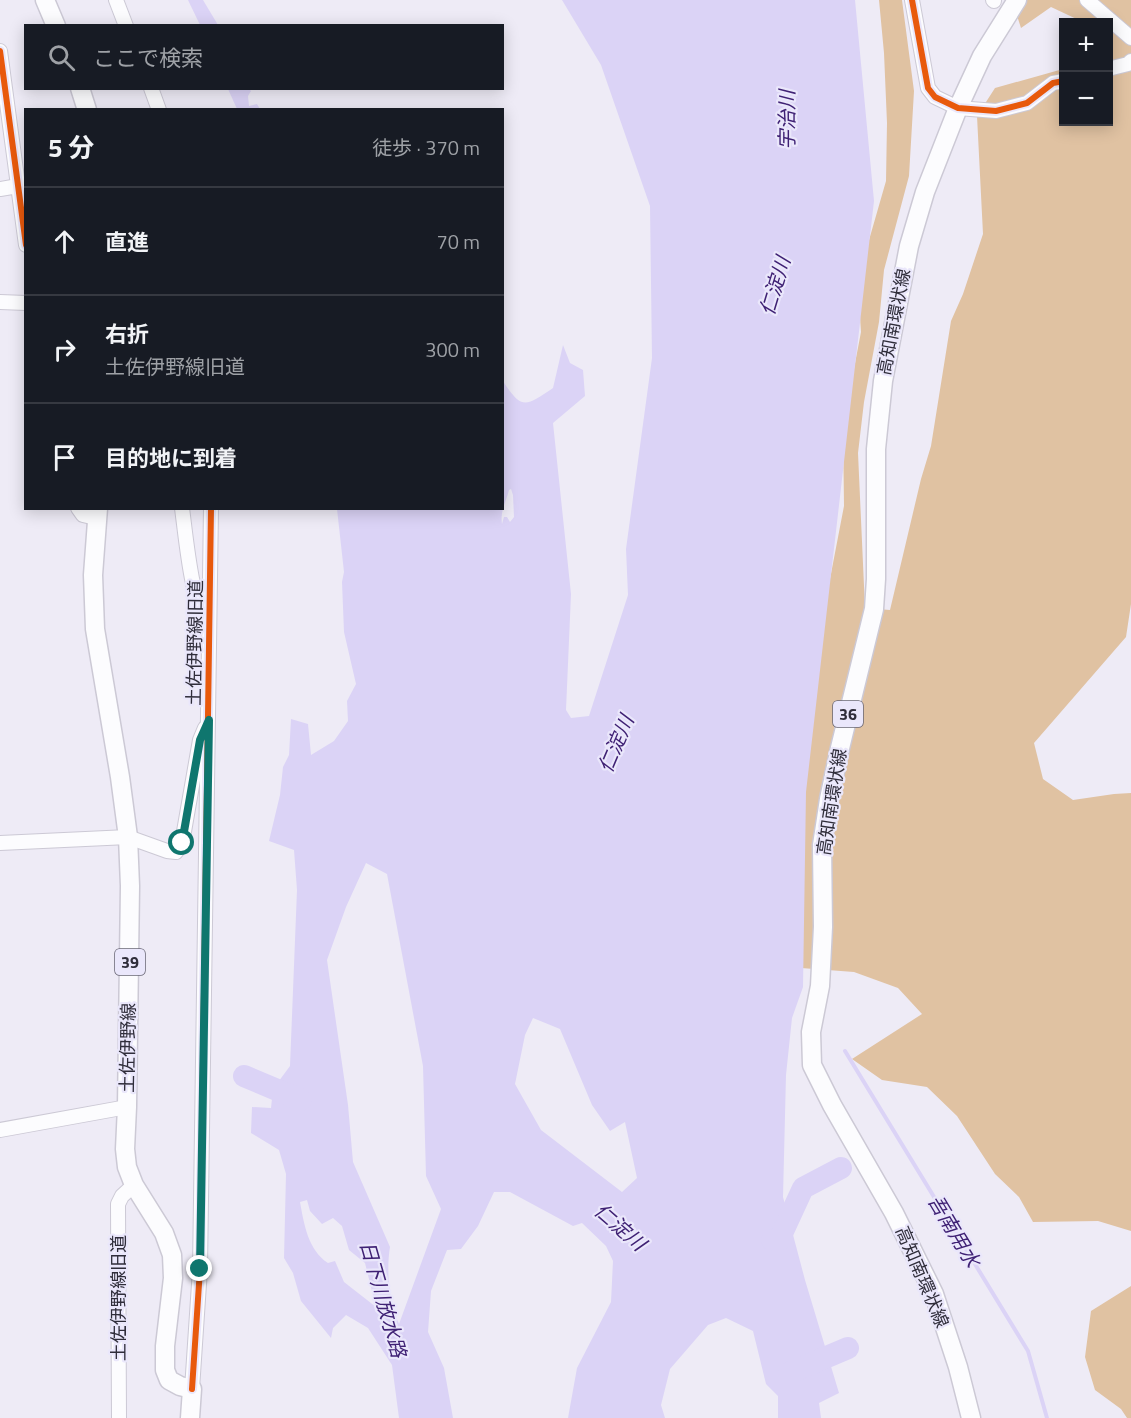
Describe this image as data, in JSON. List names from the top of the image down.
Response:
{
  "streets": {
    "main road": [
      "高知南環状線",
      "36",
      "39",
      "土佐伊野線"
    ],
    "street": ["土佐伊野線旧道"]
  },
  "crossings": [
    ["土佐伊野線旧道", "土佐伊野線"]
  ],
  "water": [
    "宇治川",
    "仁淀川",
    "吾南用水",
    "日下川放水路"
  ],
  "page": {
    "map_buttons": ["+", "−"],
    "search": "ここで検索",
    "heading": ["5 分", "徒歩 · 370 m"],
    "list": [
      ["直進", "70 m"],
      ["右折", "土佐伊野線旧道", "300 m"],
      "目的地に到着"
    ]
  }
}
